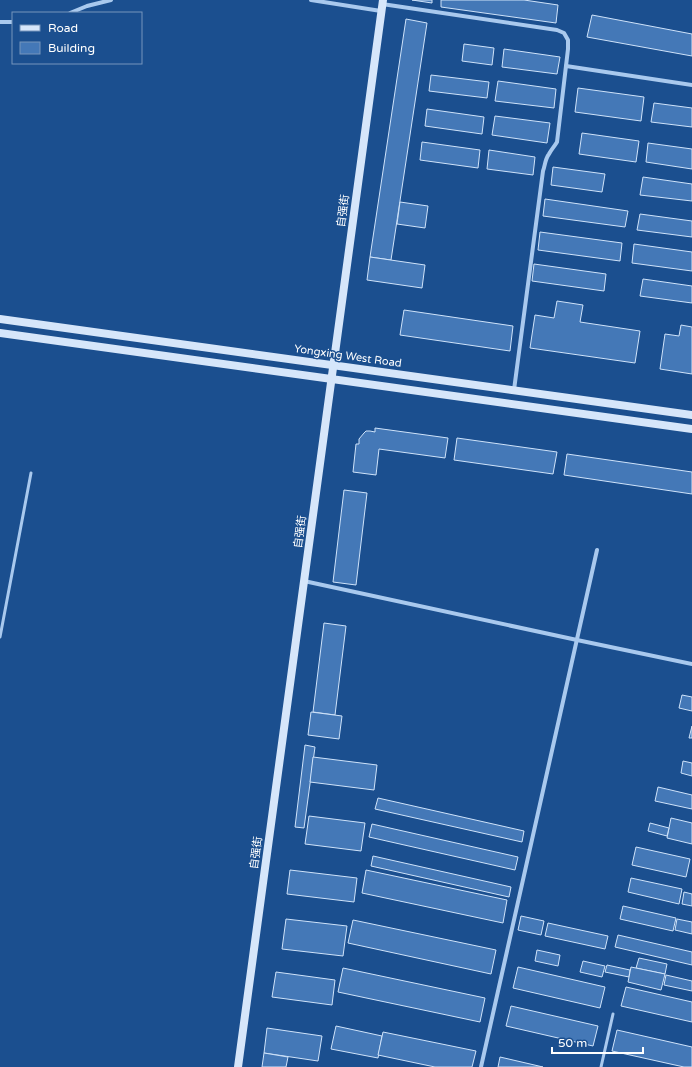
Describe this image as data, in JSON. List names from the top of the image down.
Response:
{
  "streets": {
    "main road": ["自强街", "Yongxing West Road"]
  },
  "crossings": [
    ["自强街", "Yongxing West Road"]
  ],
  "legend": ["Road", "Building"],
  "scale_bar": "50 m"
}
